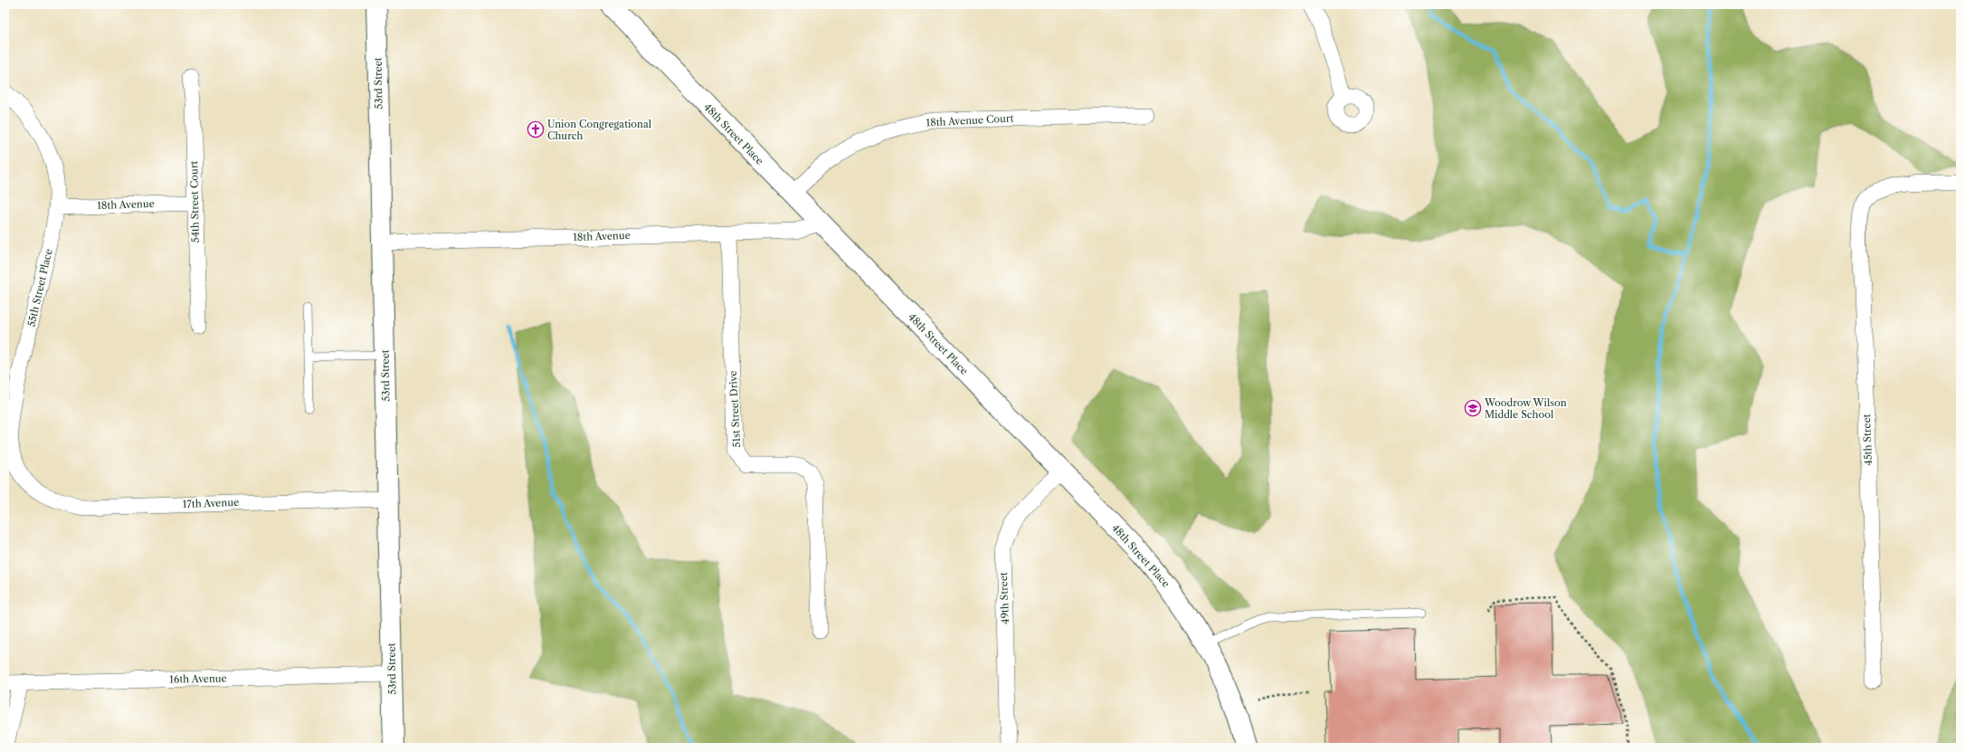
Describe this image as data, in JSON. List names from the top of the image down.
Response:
{
  "streets": {
    "street": [
      "53rd Street",
      "18th Avenue Court",
      "48th Street Place",
      "54th Street Court",
      "18th Avenue",
      "55th Street Place",
      "51st Street Drive",
      "45th Street",
      "17th Avenue",
      "49th Street",
      "16th Avenue"
    ]
  },
  "crossings": [
    ["53rd Street", "18th Avenue"],
    ["53rd Street", "17th Avenue"],
    ["53rd Street", "16th Avenue"],
    ["18th Avenue Court", "48th Street Place"],
    ["48th Street Place", "18th Avenue"],
    ["48th Street Place", "49th Street"],
    ["54th Street Court", "18th Avenue"],
    ["18th Avenue", "55th Street Place"],
    ["18th Avenue", "51st Street Drive"],
    ["55th Street Place", "17th Avenue"]
  ],
  "places": {
    "church": ["Union Congregational Church"],
    "school or university": ["Woodrow Wilson Middle School"]
  }
}
